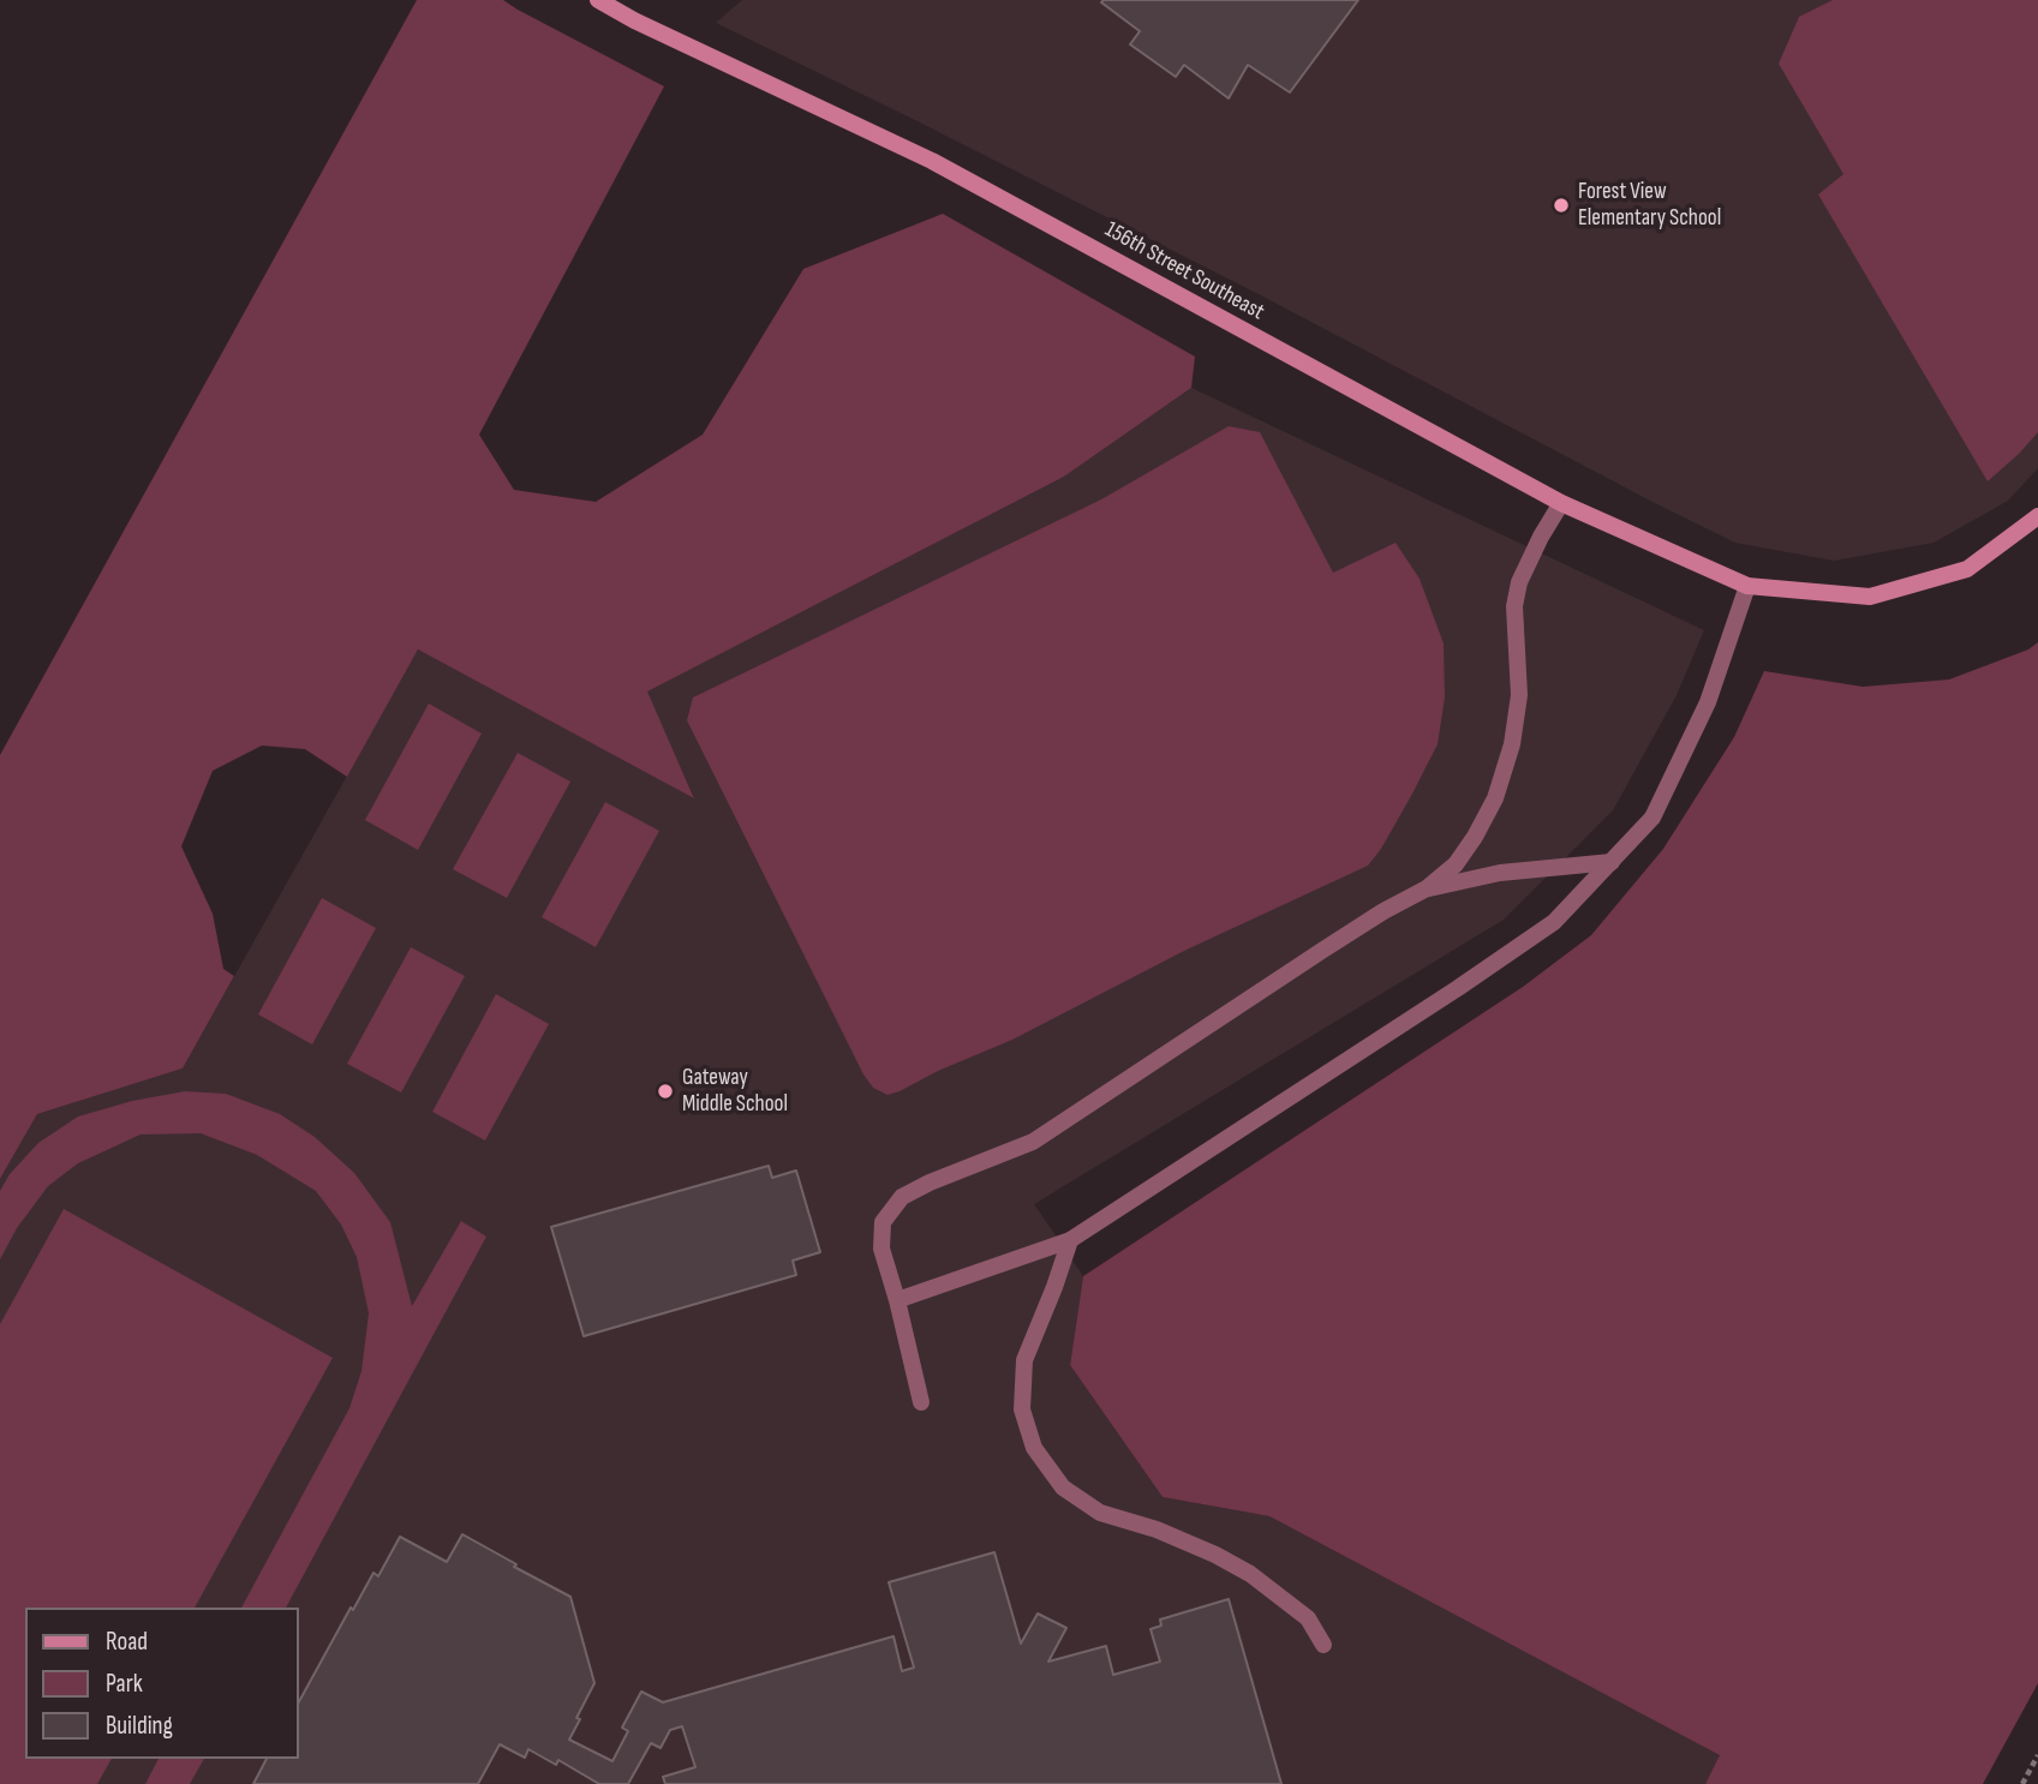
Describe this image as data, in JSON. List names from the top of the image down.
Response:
{
  "streets": {
    "street": ["156th Street Southeast"]
  },
  "places": ["Forest View Elementary School", "Gateway Middle School"],
  "legend": ["Road", "Park", "Building"]
}
